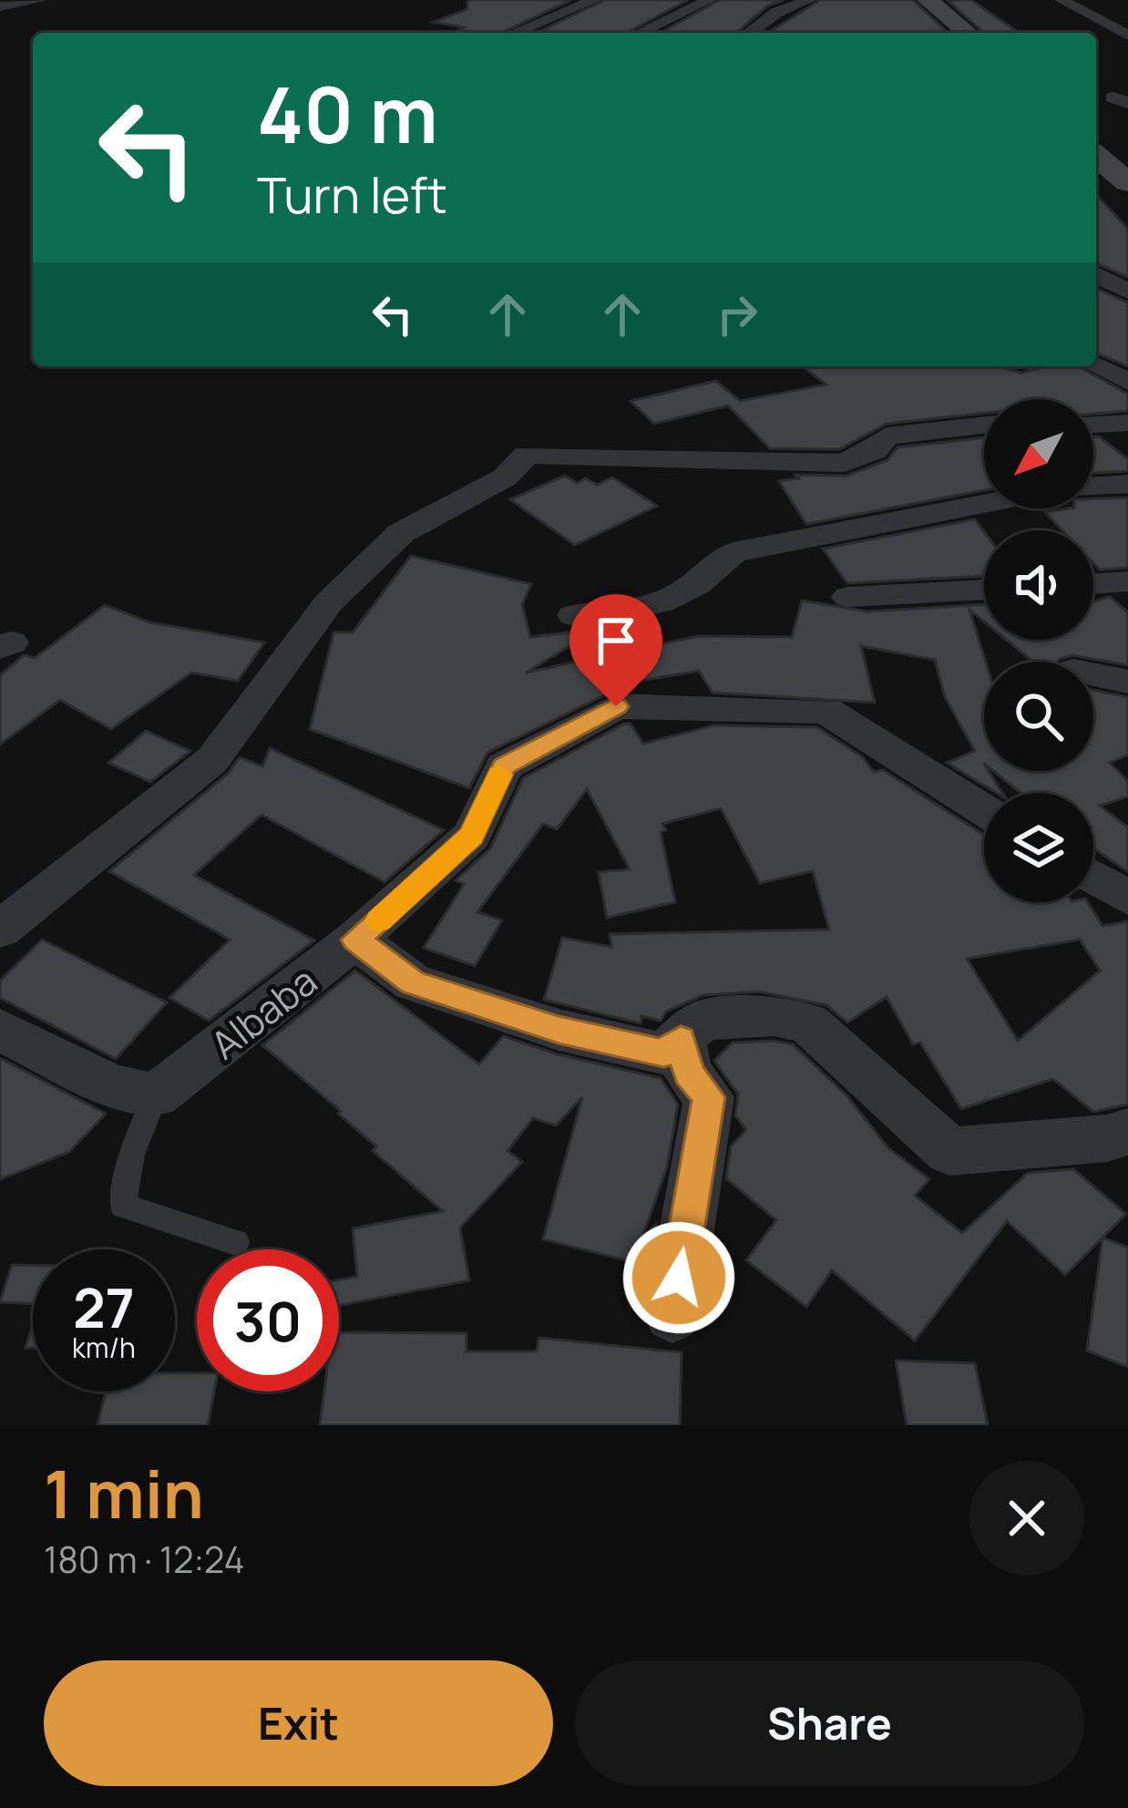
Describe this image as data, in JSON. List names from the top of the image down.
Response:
{
  "streets": {
    "street": ["Albaba"]
  },
  "north": "bottom left",
  "page": {
    "turn": ["40 m", "Turn left"],
    "speed": "27 km/h",
    "limit": "30",
    "heading": ["1 min", "180 m · 12:24"],
    "buttons": ["Exit", "Share"]
  }
}
